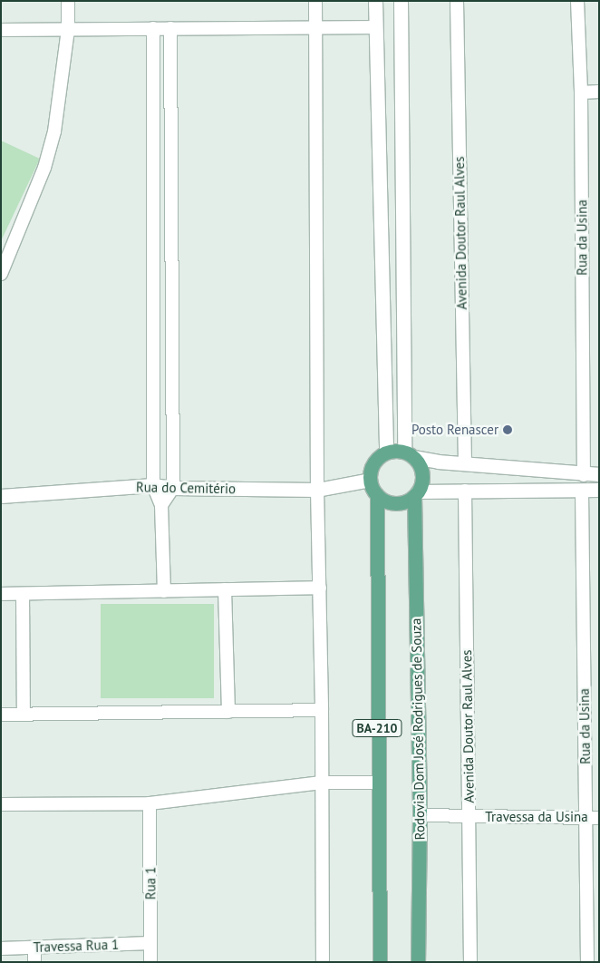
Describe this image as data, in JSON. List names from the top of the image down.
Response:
{
  "streets": {
    "main road": ["Rua do Cemitério", "BA-210", "Rodovia Dom José Rodrigues de Souza"],
    "street": [
      "Avenida Doutor Raul Alves",
      "Rua da Usina",
      "Travessa da Usina",
      "Rua 1",
      "Travessa Rua 1"
    ]
  },
  "crossings": [
    ["Avenida Doutor Raul Alves", "Travessa da Usina"],
    ["Rua da Usina", "Travessa da Usina"],
    ["Rua do Cemitério", "BA-210"],
    ["Rua do Cemitério", "Rodovia Dom José Rodrigues de Souza"],
    ["BA-210", "Rodovia Dom José Rodrigues de Souza"],
    ["Rodovia Dom José Rodrigues de Souza", "Travessa da Usina"],
    ["Rua 1", "Travessa Rua 1"]
  ],
  "places": ["Posto Renascer"]
}
